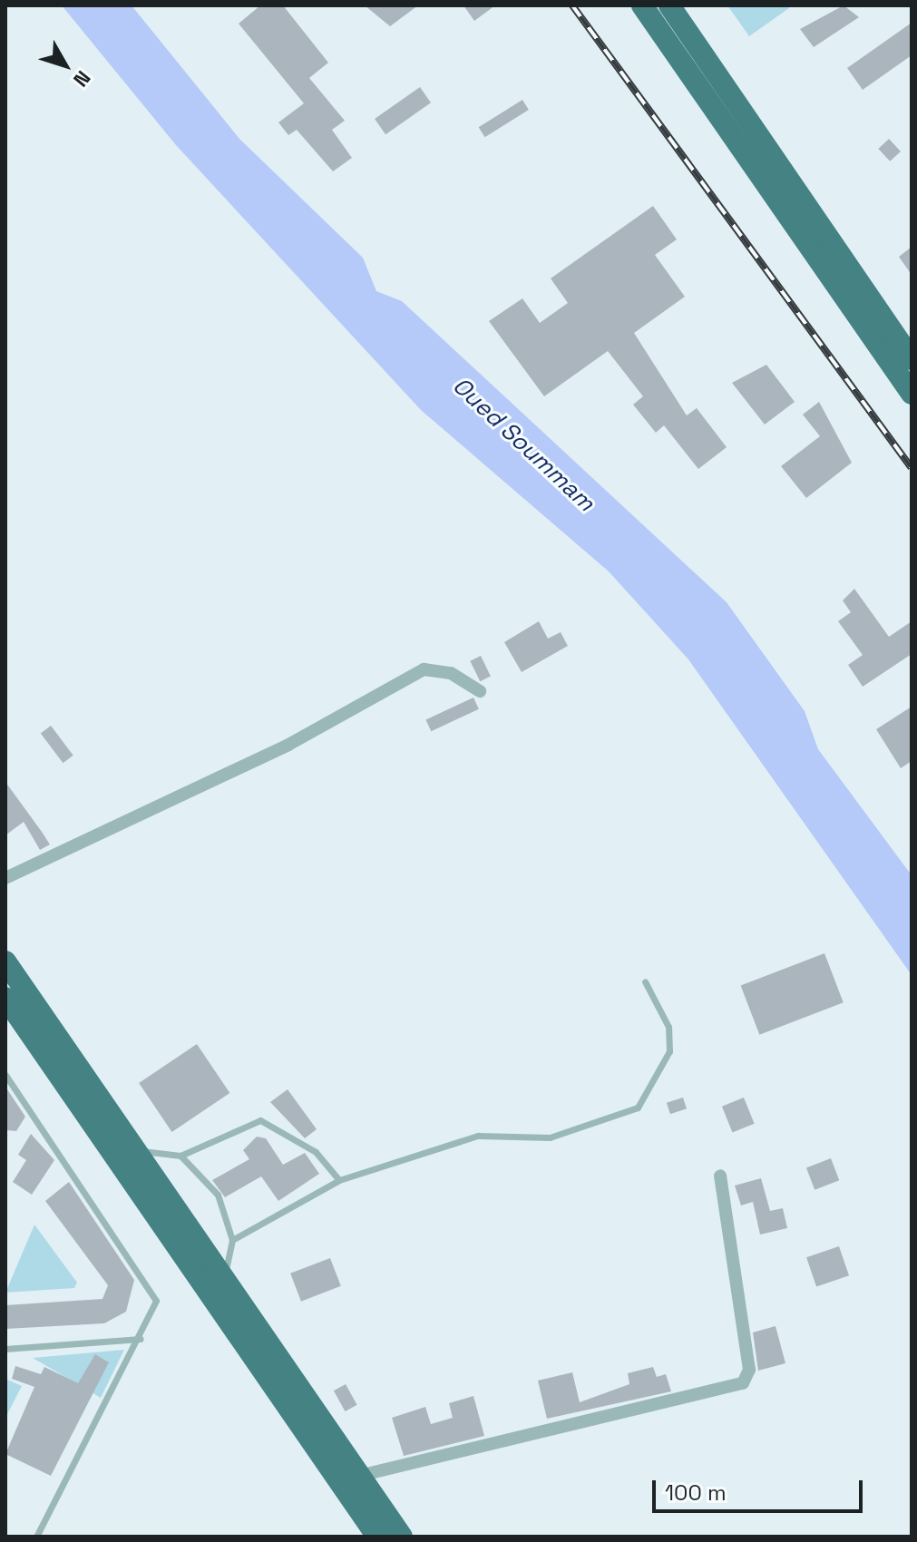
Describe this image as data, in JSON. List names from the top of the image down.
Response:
{
  "water": ["Oued Soummam"],
  "scale_bar": "100 m",
  "north": "bottom right"
}
